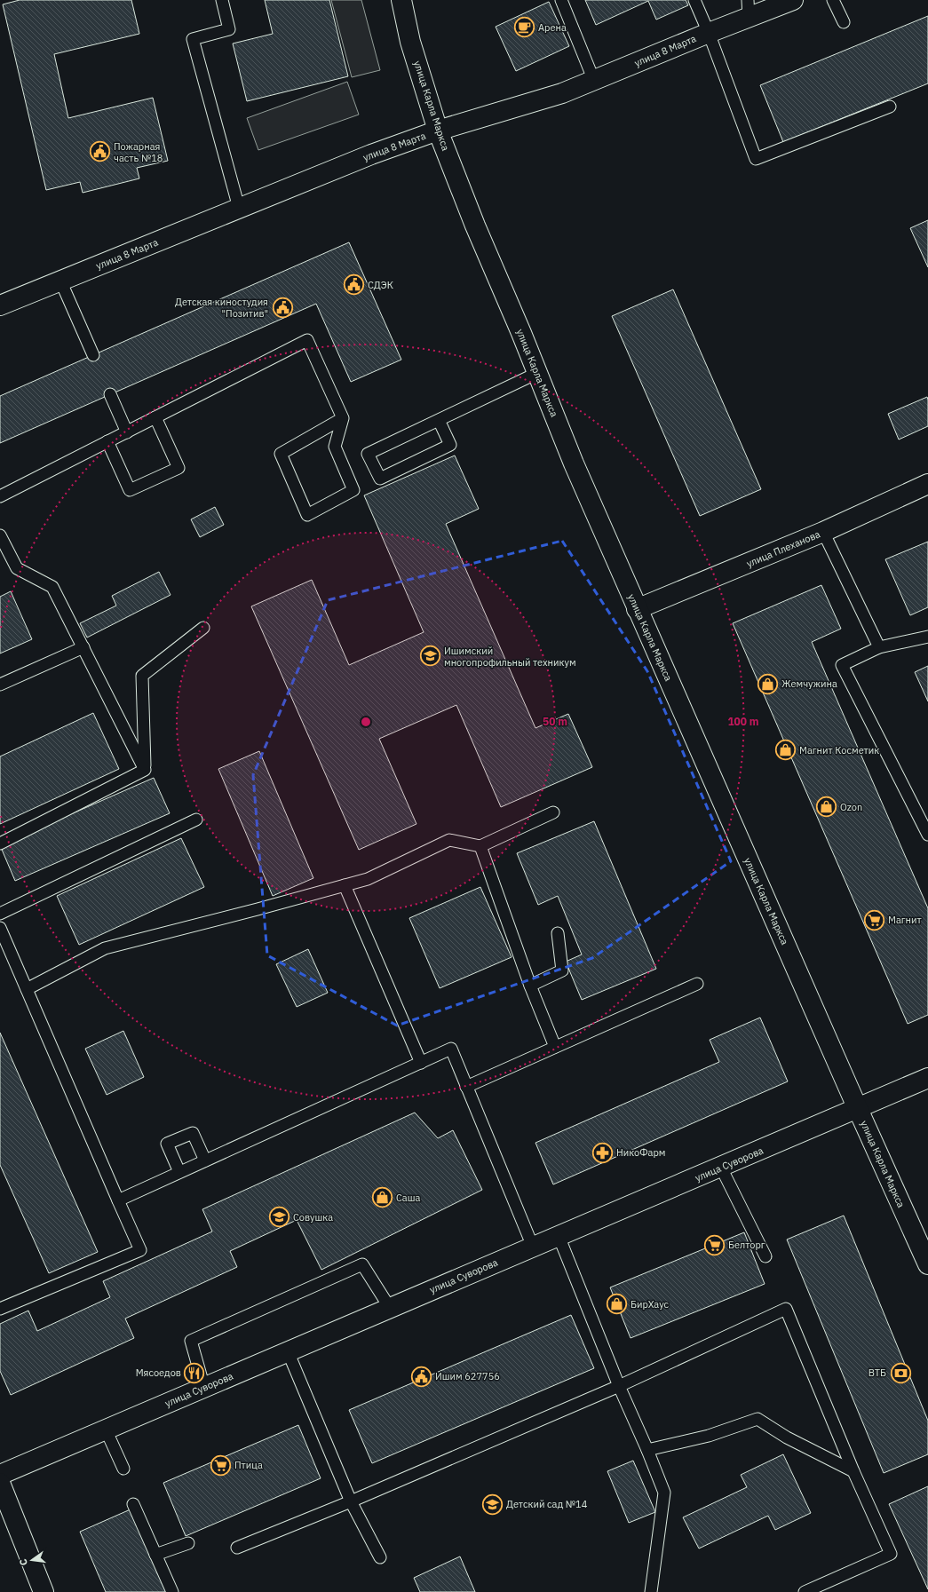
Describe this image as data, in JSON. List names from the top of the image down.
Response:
{
  "streets": {
    "street": [
      "улица 8 Марта",
      "улица Карла Маркса",
      "улица Плеханова",
      "улица Суворова"
    ]
  },
  "crossings": [
    ["улица 8 Марта", "улица Карла Маркса"],
    ["улица Карла Маркса", "улица Плеханова"],
    ["улица Карла Маркса", "улица Суворова"]
  ],
  "places": {
    "cafe": ["Арена"],
    "public building": [
      "Пожарная часть №18",
      "СДЭК",
      "Детская киностудия \"Позитив\"",
      "Ишим 627756"
    ],
    "school or university": ["Ишимский многопрофильный техникум", "Совушка", "Детский сад №14"],
    "shop": [
      "Жемчужина",
      "Магнит Косметик",
      "Ozon",
      "Саша",
      "БирХаус"
    ],
    "supermarket": ["Магнит", "Белторг", "Птица"],
    "pharmacy": ["НикоФарм"],
    "restaurant": ["Мясоедов"],
    "bank": ["ВТБ"]
  },
  "north": "left",
  "rings": ["50 m", "100 m"]
}
